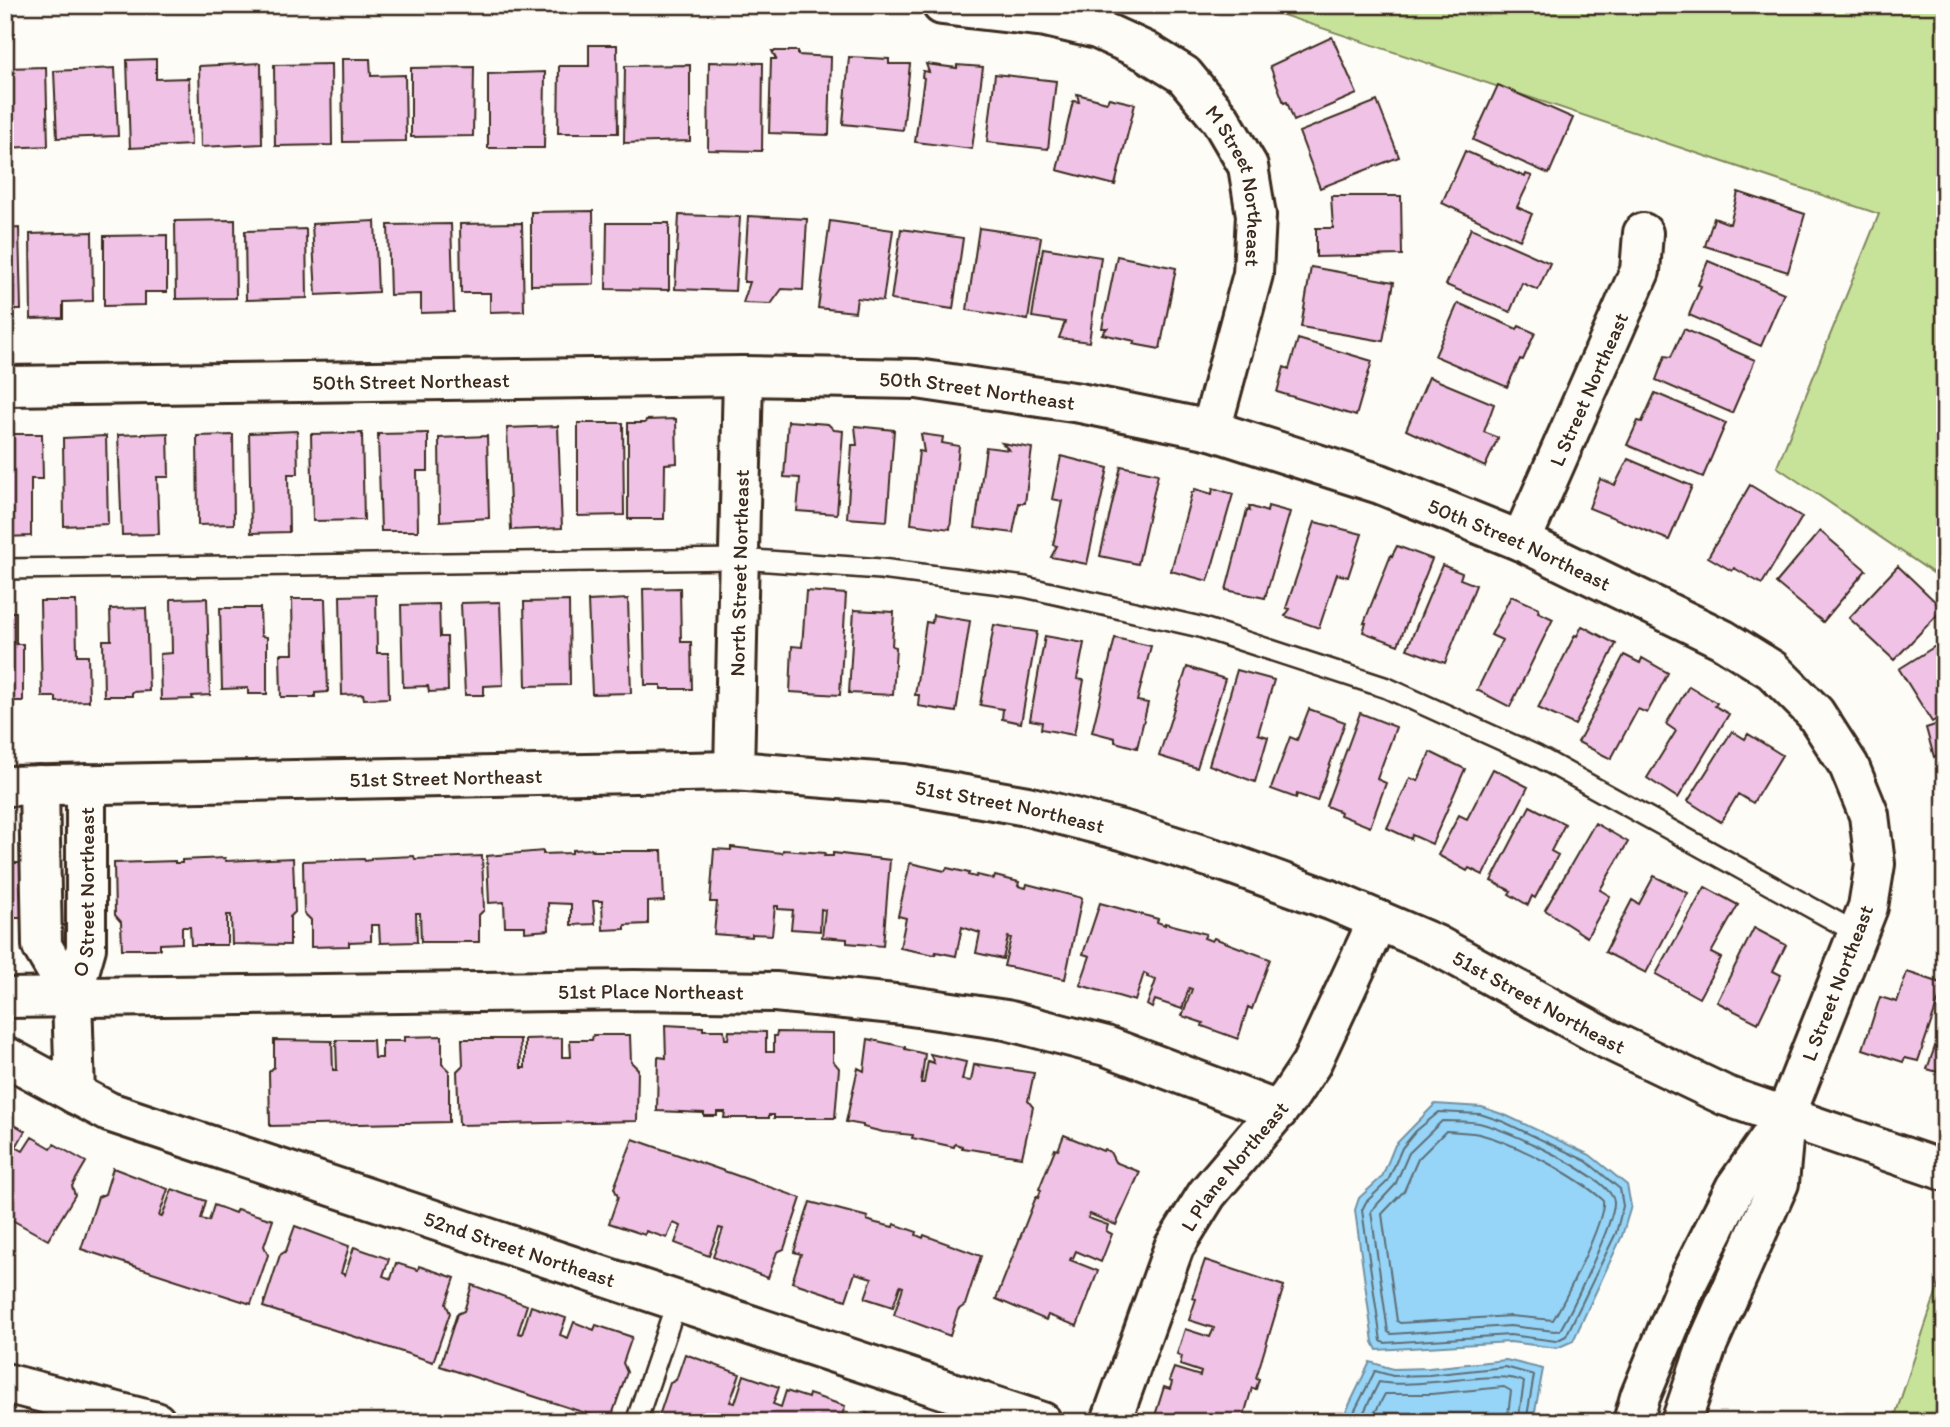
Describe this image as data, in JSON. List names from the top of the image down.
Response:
{
  "streets": {
    "street": [
      "M Street Northeast",
      "50th Street Northeast",
      "L Street Northeast",
      "North Street Northeast",
      "51st Street Northeast",
      "O Street Northeast",
      "51st Place Northeast",
      "L Plane Northeast",
      "52nd Street Northeast"
    ]
  },
  "crossings": [
    ["M Street Northeast", "50th Street Northeast"],
    ["50th Street Northeast", "L Street Northeast"],
    ["50th Street Northeast", "North Street Northeast"],
    ["L Street Northeast", "51st Street Northeast"],
    ["North Street Northeast", "51st Street Northeast"],
    ["51st Street Northeast", "O Street Northeast"],
    ["51st Street Northeast", "L Plane Northeast"],
    ["O Street Northeast", "51st Place Northeast"],
    ["O Street Northeast", "52nd Street Northeast"],
    ["51st Place Northeast", "L Plane Northeast"]
  ]
}
